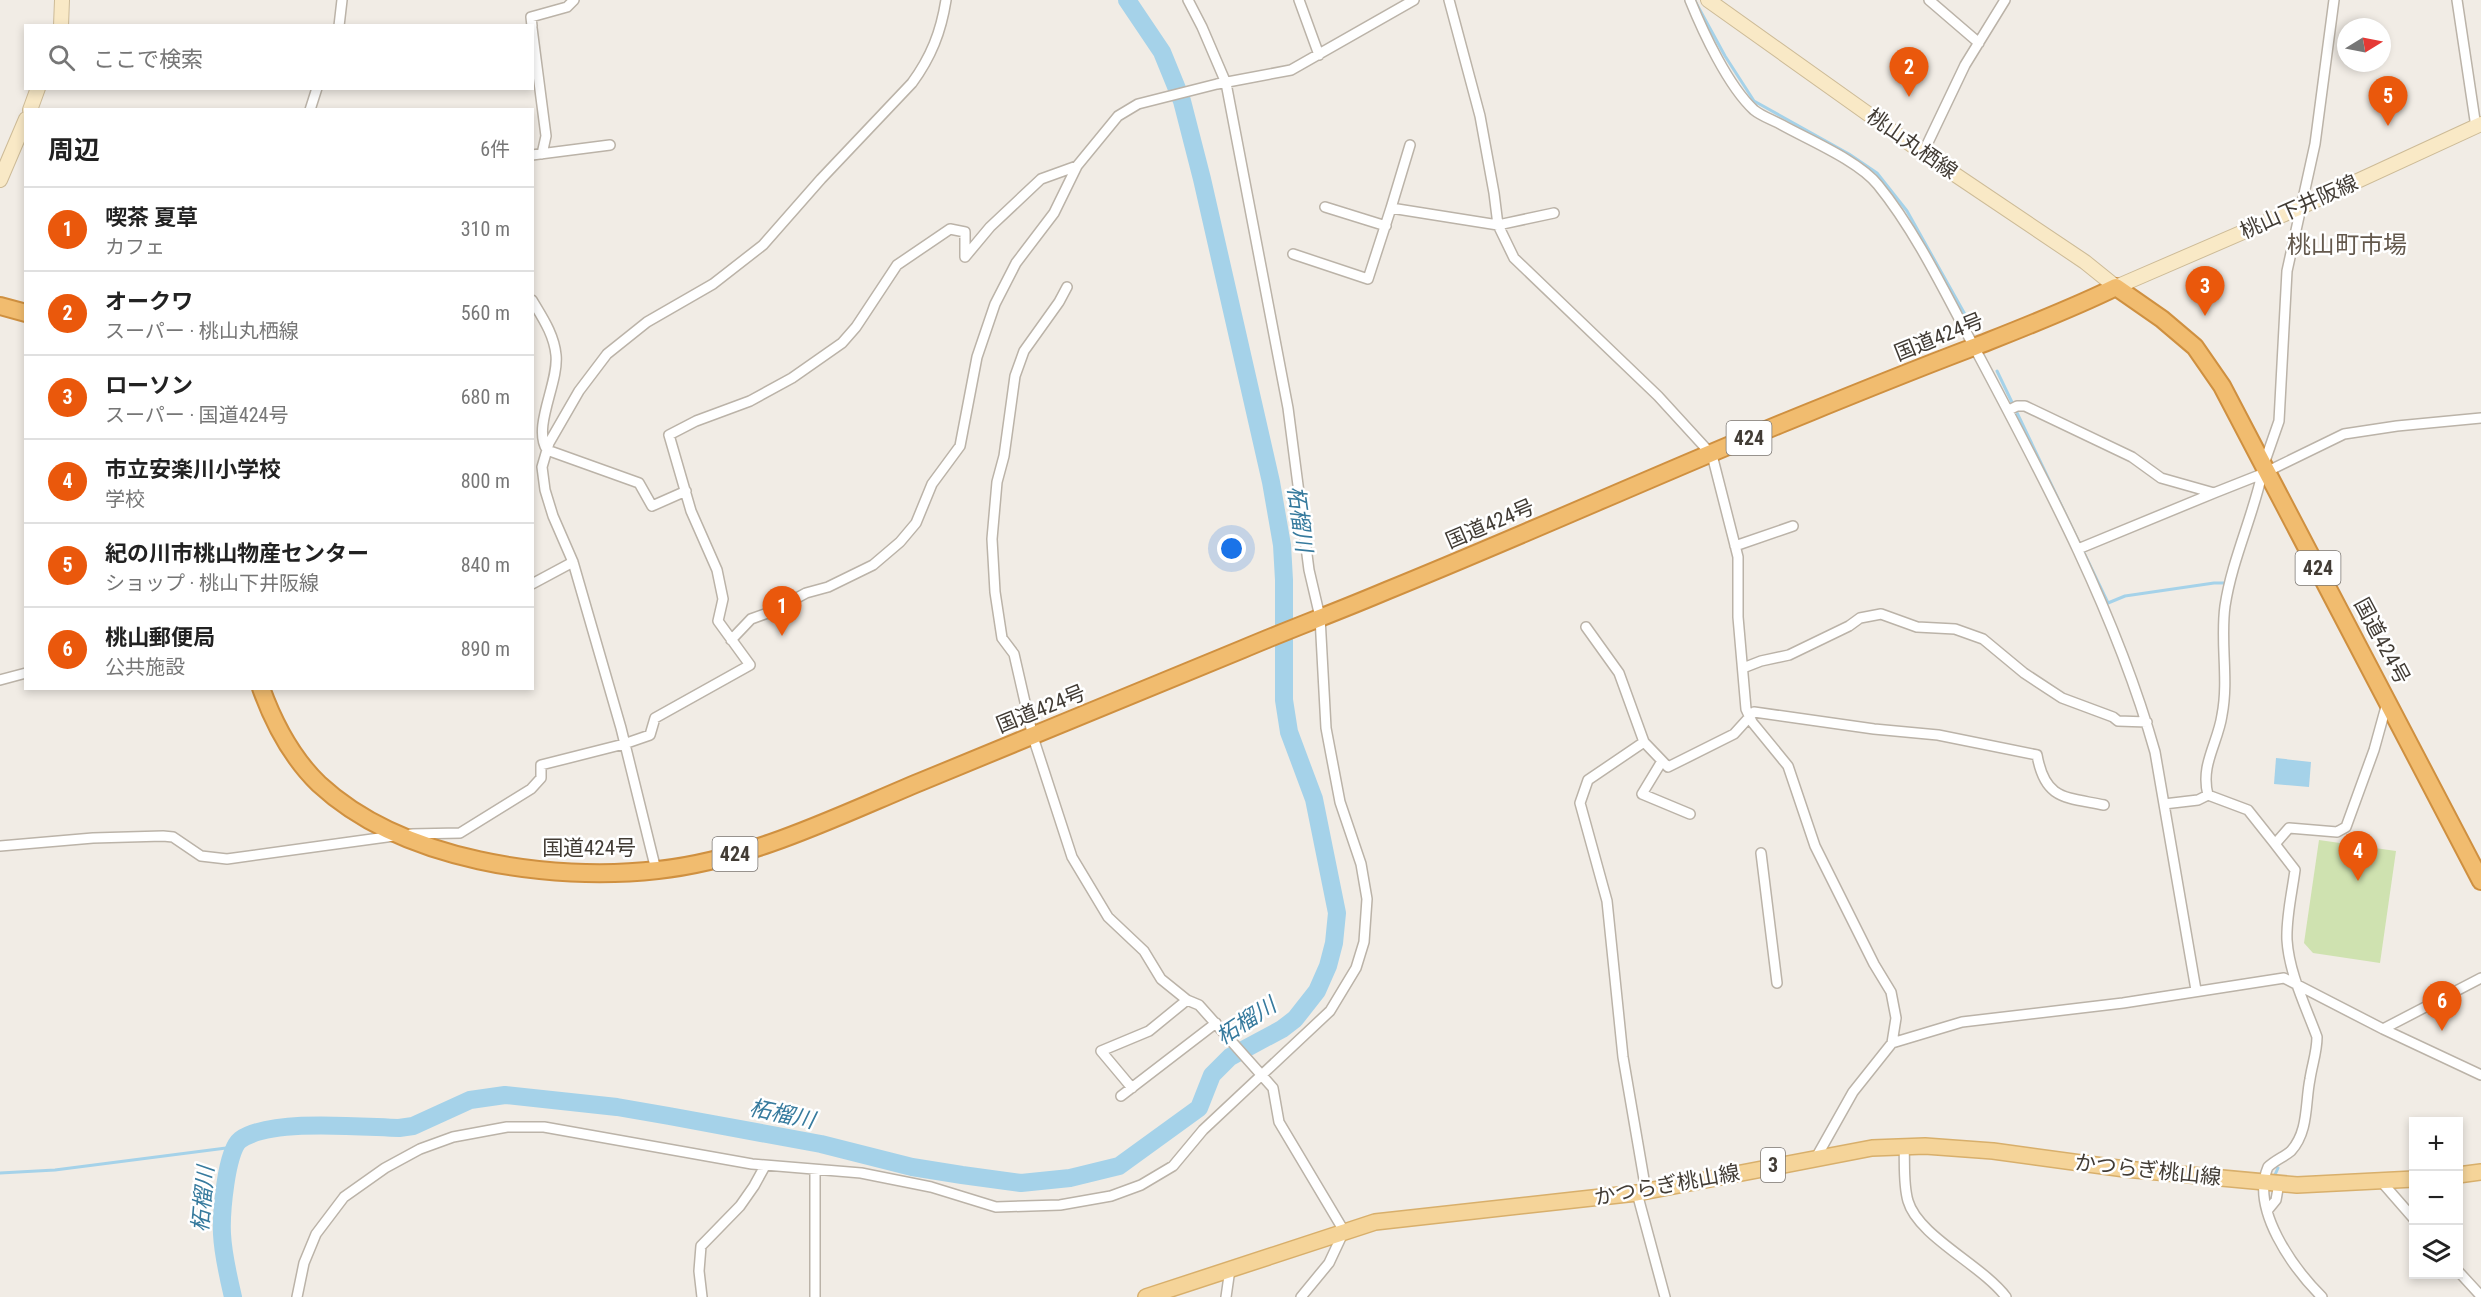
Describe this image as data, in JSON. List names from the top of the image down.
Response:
{
  "streets": {
    "highway": ["国道424号", "424"],
    "main road": [
      "桃山丸栖線",
      "桃山下井阪線",
      "3",
      "かつらぎ桃山線"
    ]
  },
  "crossings": [
    ["桃山丸栖線", "桃山下井阪線"],
    ["桃山丸栖線", "国道424号"],
    ["桃山下井阪線", "国道424号"]
  ],
  "districts": ["桃山町市場"],
  "water": ["柘榴川"],
  "north": "right",
  "page": {
    "search": "ここで検索",
    "pins": [
      "2",
      "5",
      "3",
      "1",
      "4",
      "6"
    ],
    "heading": ["周辺", "6件"],
    "list": [
      {
        "mark": "1",
        "name": "喫茶 夏草",
        "note": "カフェ",
        "value": "310 m"
      },
      {
        "mark": "2",
        "name": "オークワ",
        "note": "スーパー · 桃山丸栖線",
        "value": "560 m"
      },
      {
        "mark": "3",
        "name": "ローソン",
        "note": "スーパー · 国道424号",
        "value": "680 m"
      },
      {
        "mark": "4",
        "name": "市立安楽川小学校",
        "note": "学校",
        "value": "800 m"
      },
      {
        "mark": "5",
        "name": "紀の川市桃山物産センター",
        "note": "ショップ · 桃山下井阪線",
        "value": "840 m"
      },
      {
        "mark": "6",
        "name": "桃山郵便局",
        "note": "公共施設",
        "value": "890 m"
      }
    ],
    "map_buttons": ["+", "−"]
  }
}
